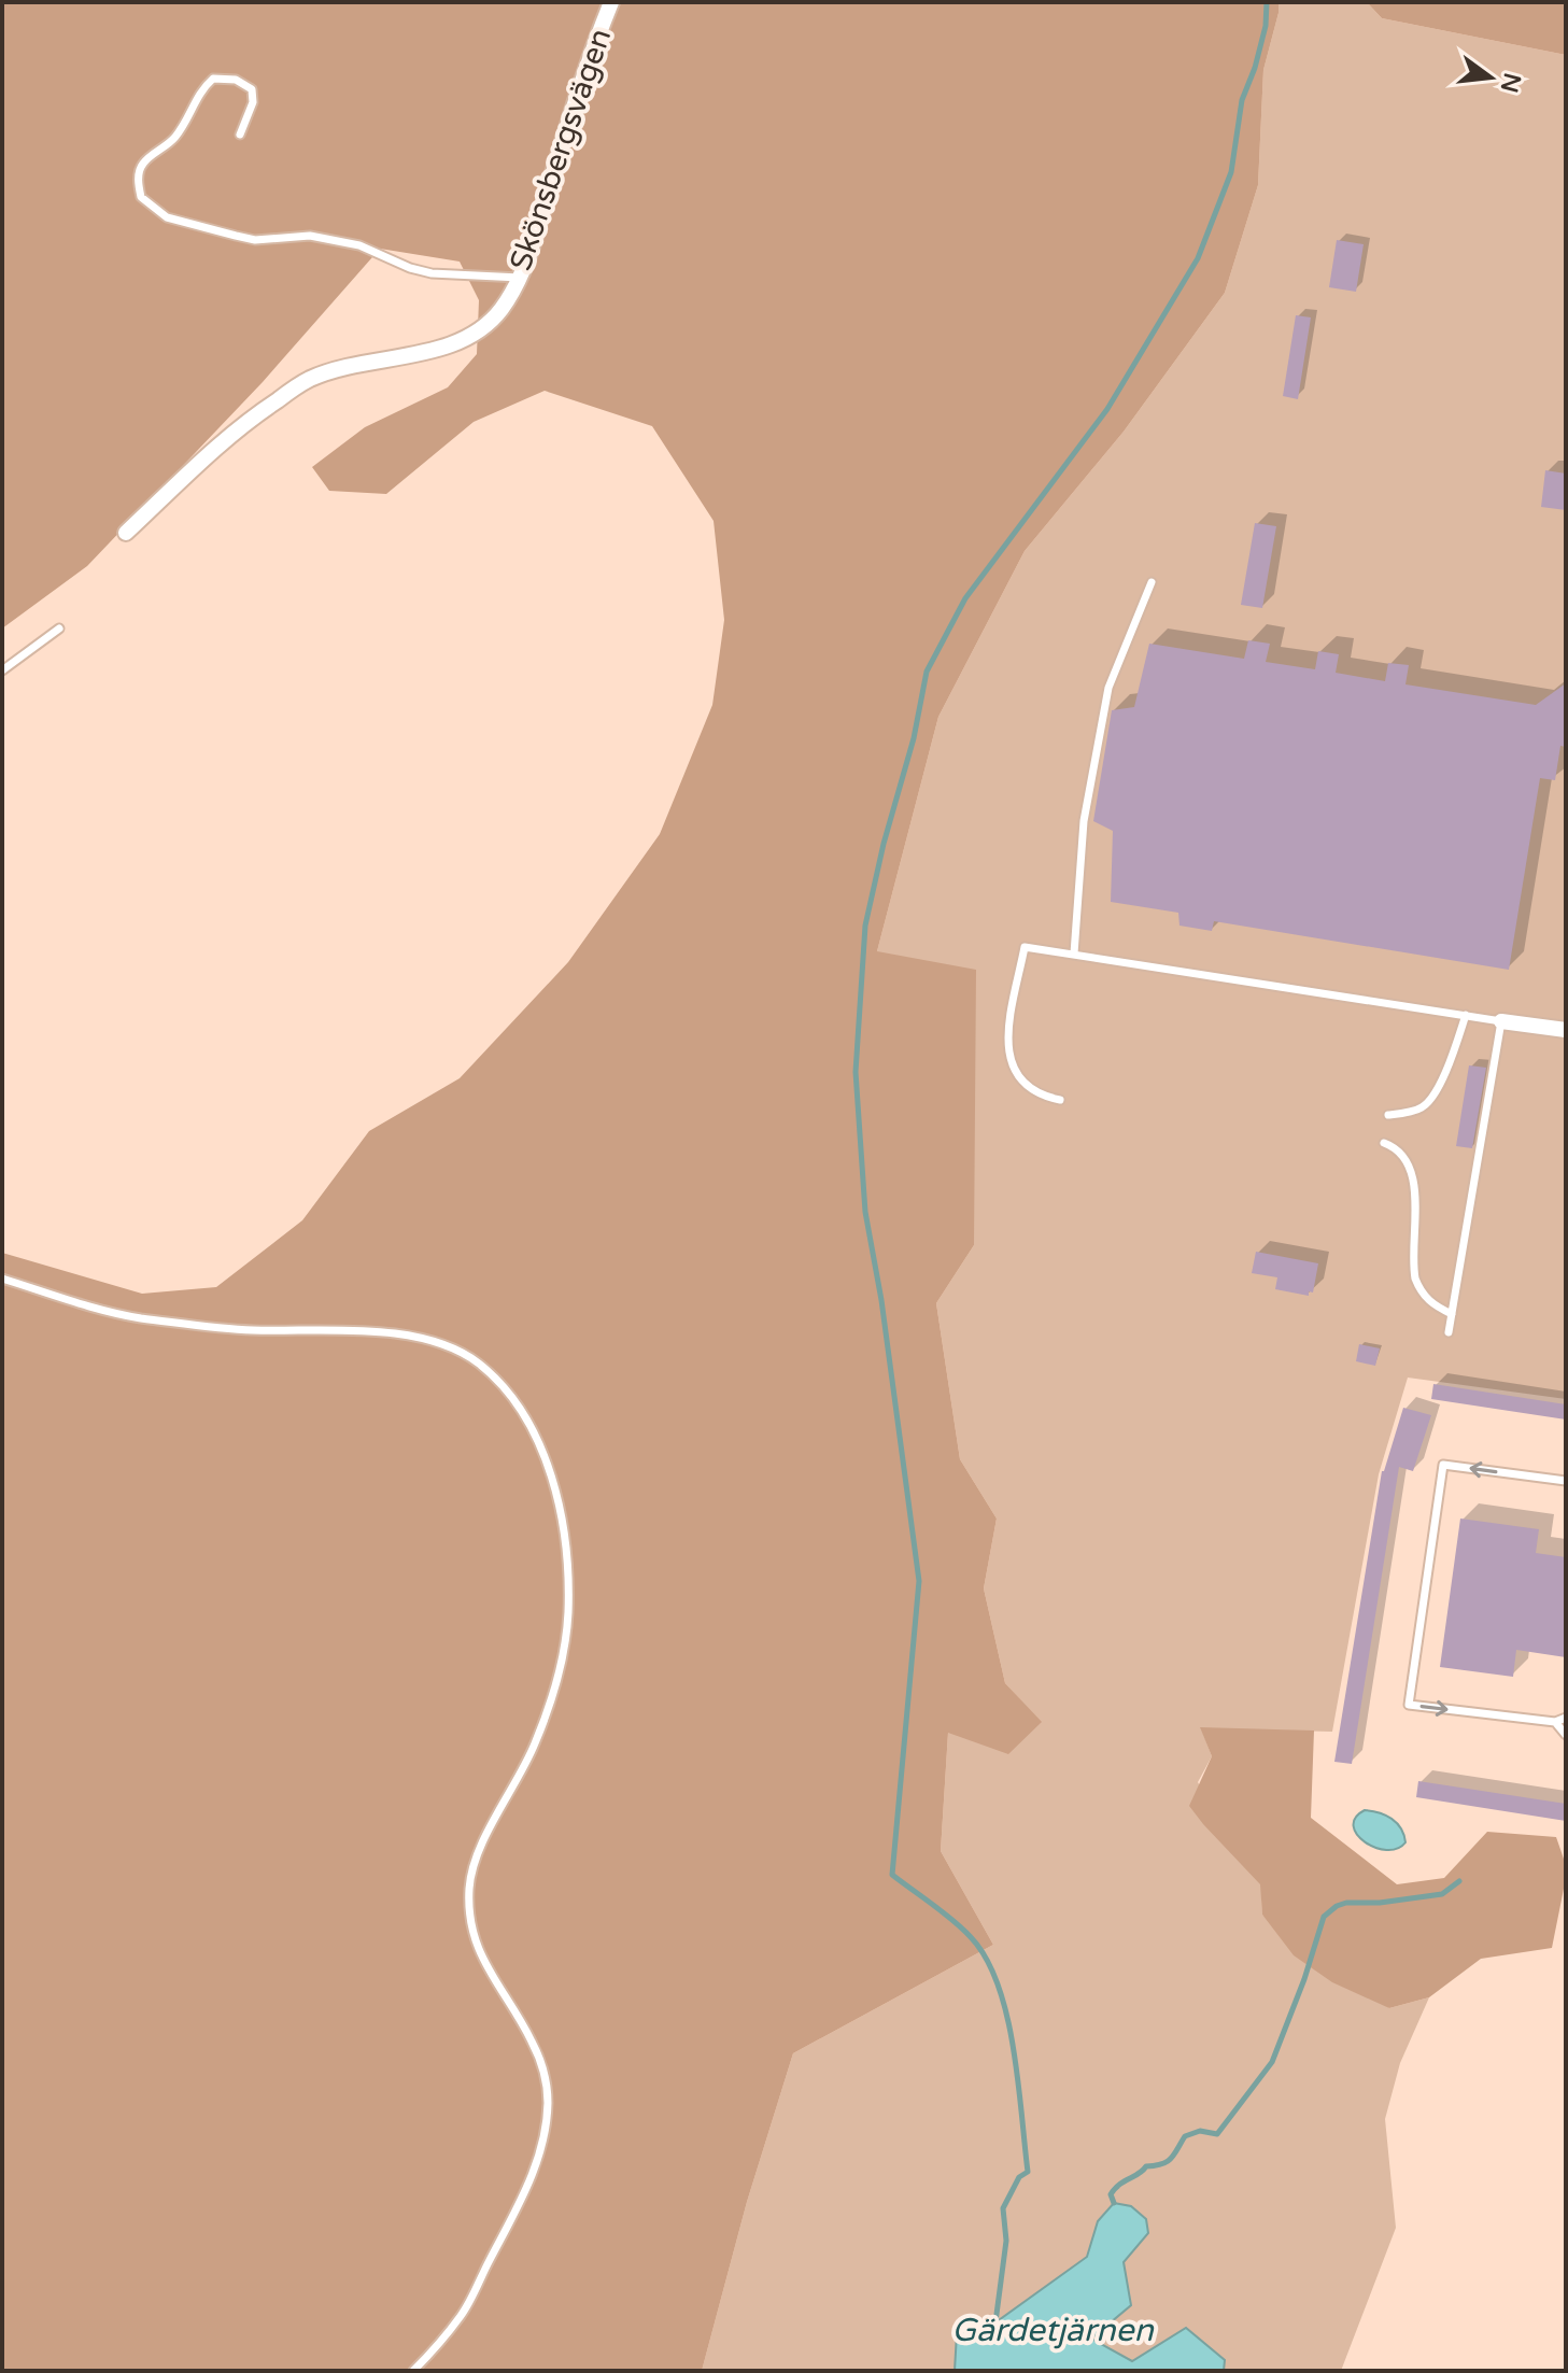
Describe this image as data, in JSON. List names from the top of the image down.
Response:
{
  "streets": {
    "street": ["Skönsbergsvägen"]
  },
  "water": ["Gärdetjärnen"],
  "north": "right"
}
